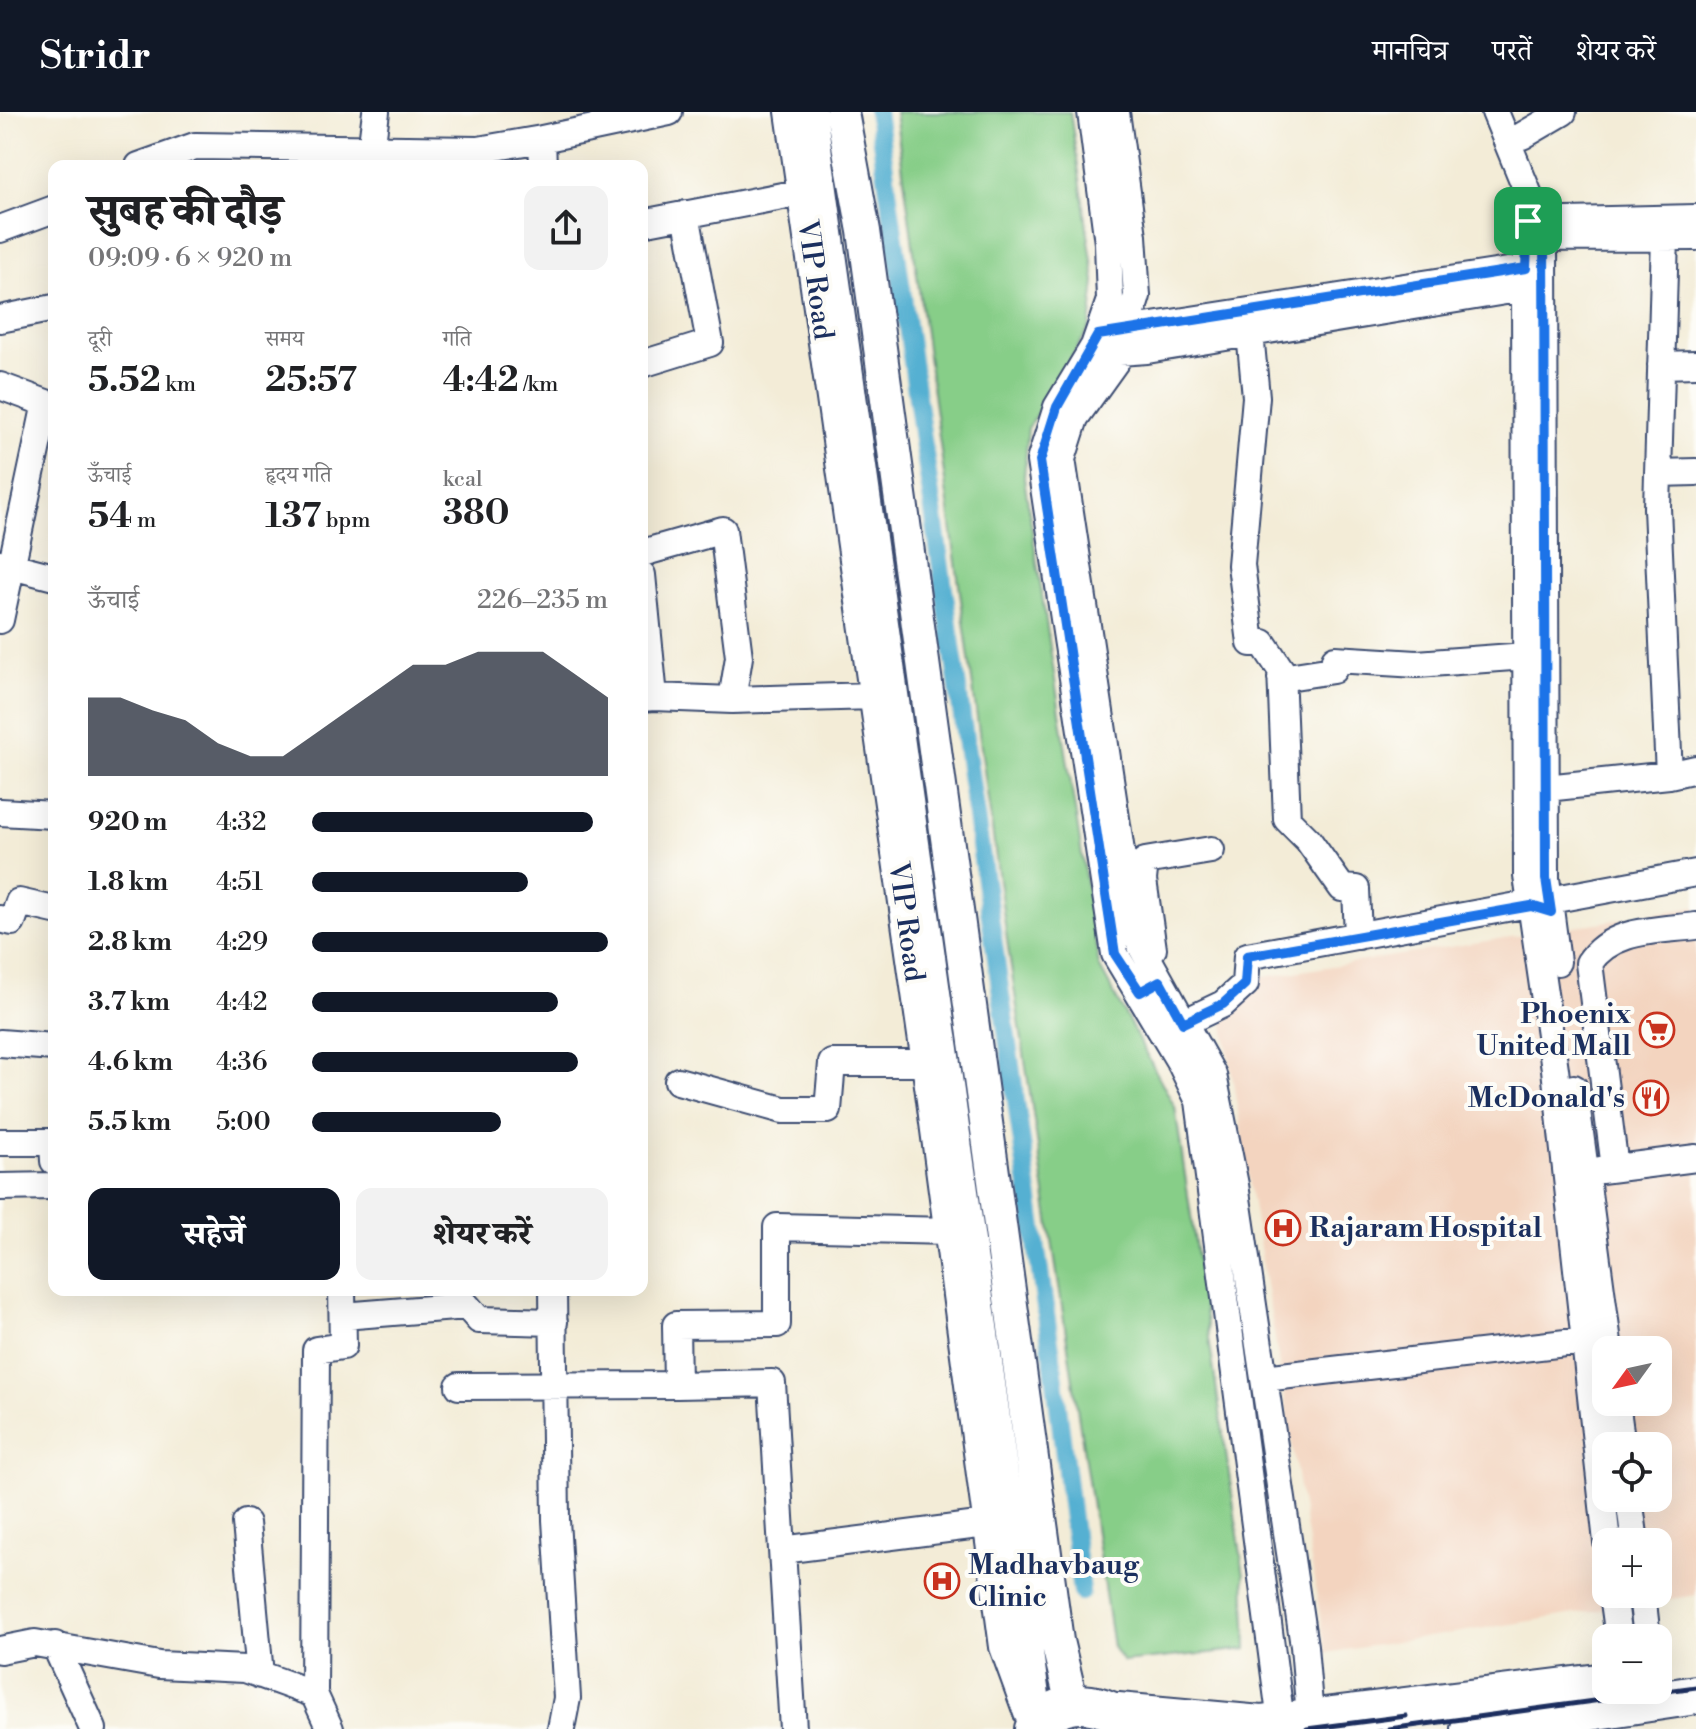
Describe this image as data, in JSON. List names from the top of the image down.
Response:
{
  "streets": {
    "main road": ["VIP Road"]
  },
  "places": {
    "supermarket": ["Phoenix United Mall"],
    "restaurant": ["McDonald's"],
    "hospital": ["Rajaram Hospital", "Madhavbaug Clinic"]
  },
  "north": "bottom left",
  "page": {
    "header": "Stridr",
    "nav": ["मानचित्र", "परतें", "शेयर करें"],
    "heading": ["सुबह की दौड़", "09:09 · 6 × 920 m"],
    "stats": [
      ["दूरी", "5.52 km"],
      ["समय", "25:57"],
      ["गति", "4:42 /km"],
      ["ऊँचाई", "54 m"],
      ["हृदय गति", "137 bpm"],
      ["kcal", "380"]
    ],
    "chart": ["ऊँचाई", "226–235 m"],
    "list": [
      {
        "name": "920 m",
        "note": "4:32"
      },
      {
        "name": "1.8 km",
        "note": "4:51"
      },
      {
        "name": "2.8 km",
        "note": "4:29"
      },
      {
        "name": "3.7 km",
        "note": "4:42"
      },
      {
        "name": "4.6 km",
        "note": "4:36"
      },
      {
        "name": "5.5 km",
        "note": "5:00"
      }
    ],
    "buttons": ["सहेजें", "शेयर करें"],
    "map_buttons": ["+", "−"]
  }
}
